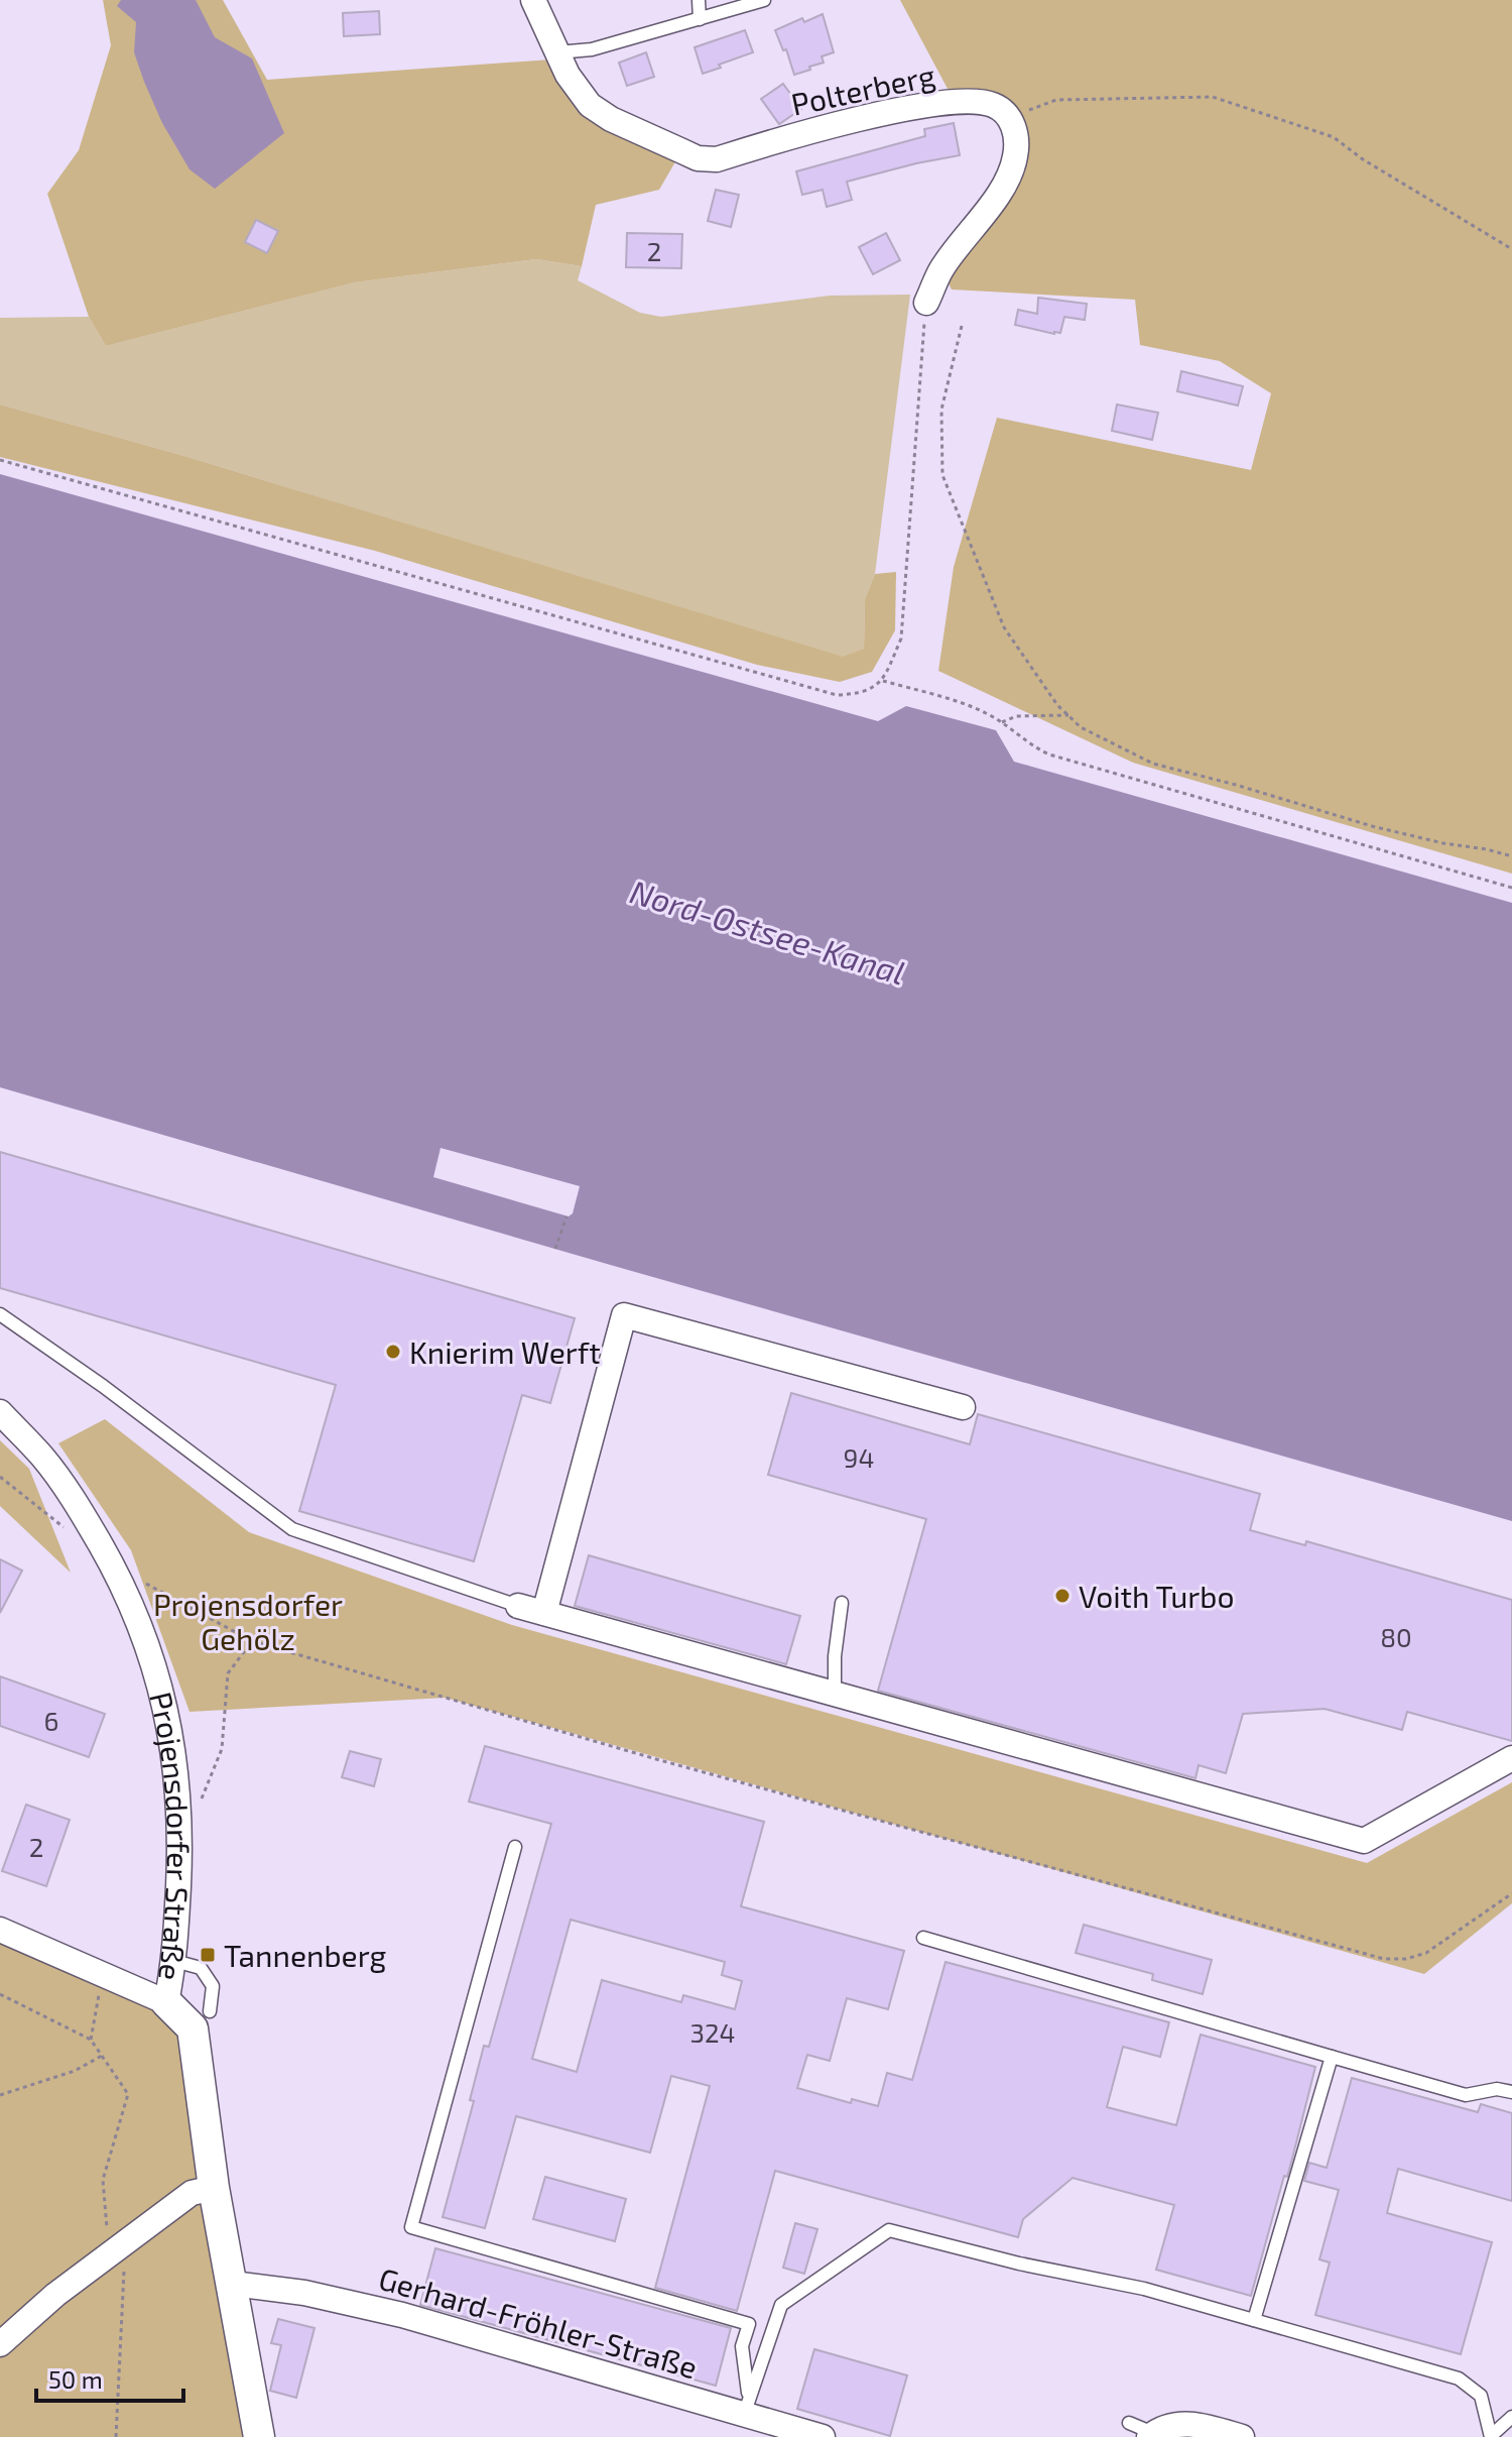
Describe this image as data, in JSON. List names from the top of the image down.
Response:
{
  "streets": {
    "street": ["Polterberg", "Projensdorfer Straße", "Gerhard-Fröhler-Straße"]
  },
  "crossings": [
    ["Projensdorfer Straße", "Gerhard-Fröhler-Straße"]
  ],
  "water": ["Nord-Ostsee-Kanal"],
  "parks": ["Projensdorfer Gehölz"],
  "places": {
    "other": ["Knierim Werft", "Voith Turbo"],
    "transit": ["Tannenberg"]
  },
  "house_numbers": [
    "2",
    "94",
    "80",
    "6",
    "2",
    "324"
  ],
  "scale_bar": "50 m"
}
